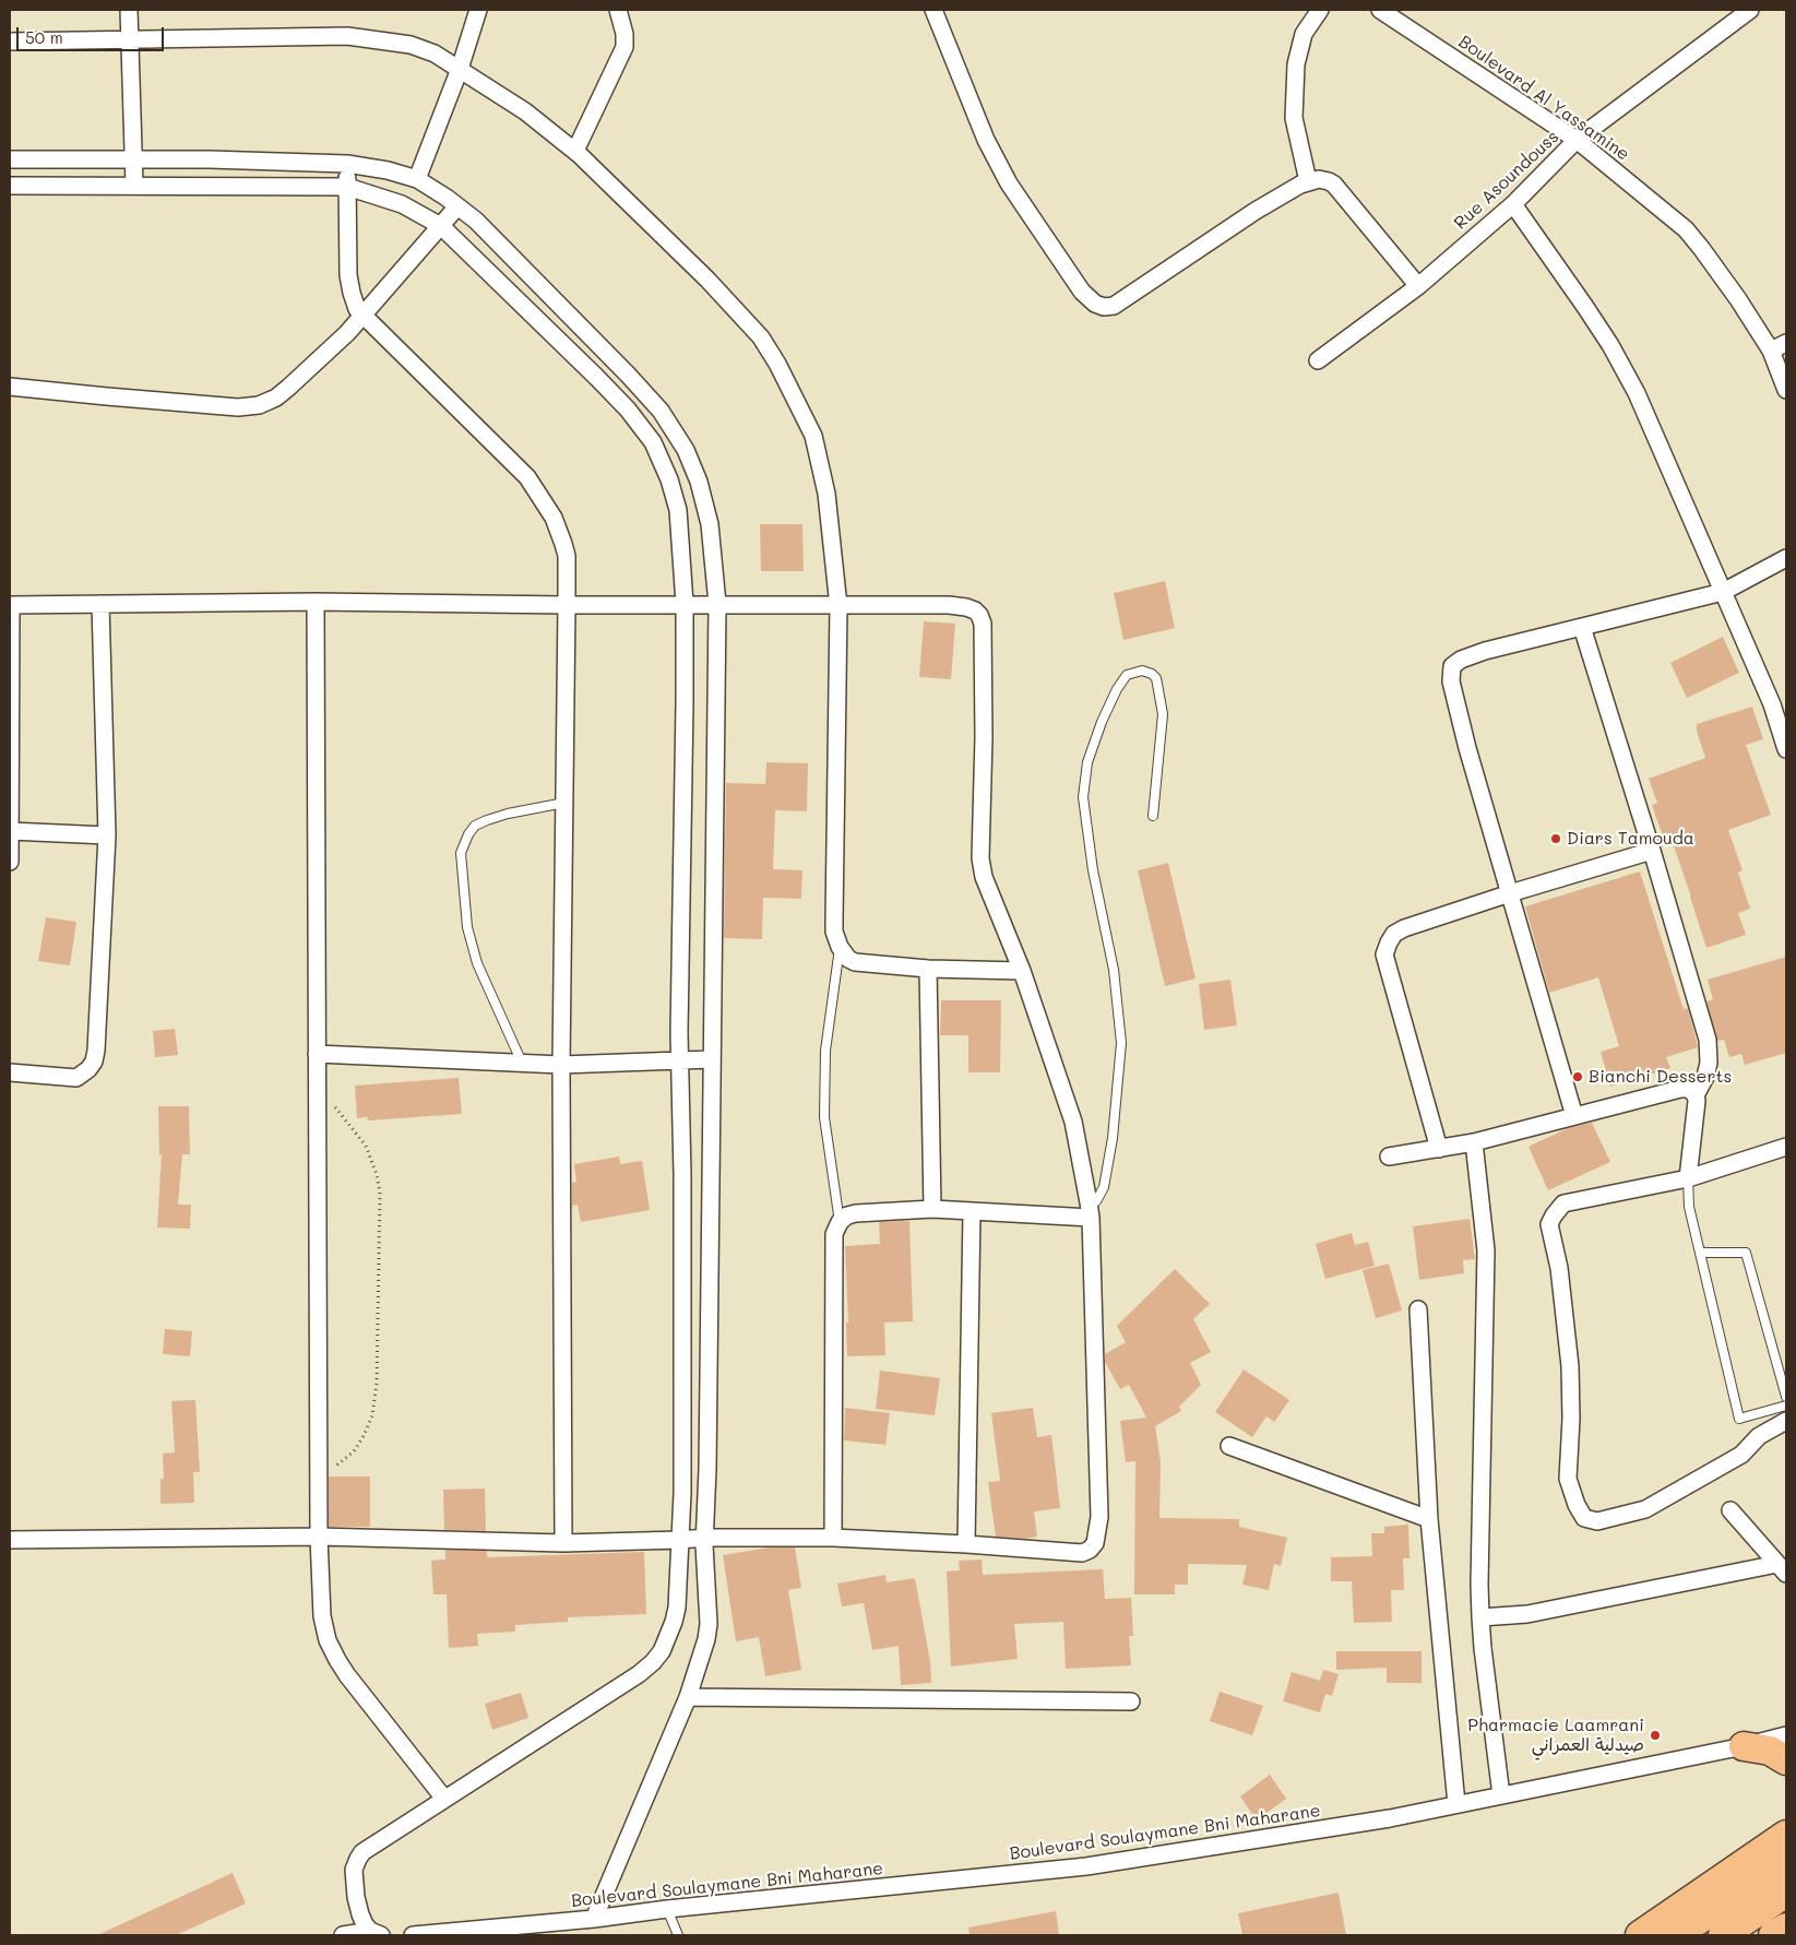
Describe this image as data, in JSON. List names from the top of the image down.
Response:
{
  "streets": {
    "street": ["Boulevard Al Yassamine", "Rue Asoundouss", "Boulevard Soulaymane Bni Maharane"]
  },
  "crossings": [
    ["Boulevard Al Yassamine", "Rue Asoundouss"]
  ],
  "places": ["Diars Tamouda", "Bianchi Desserts", "Pharmacie Laamrani صيدلية العمراني"],
  "scale_bar": "50 m"
}
